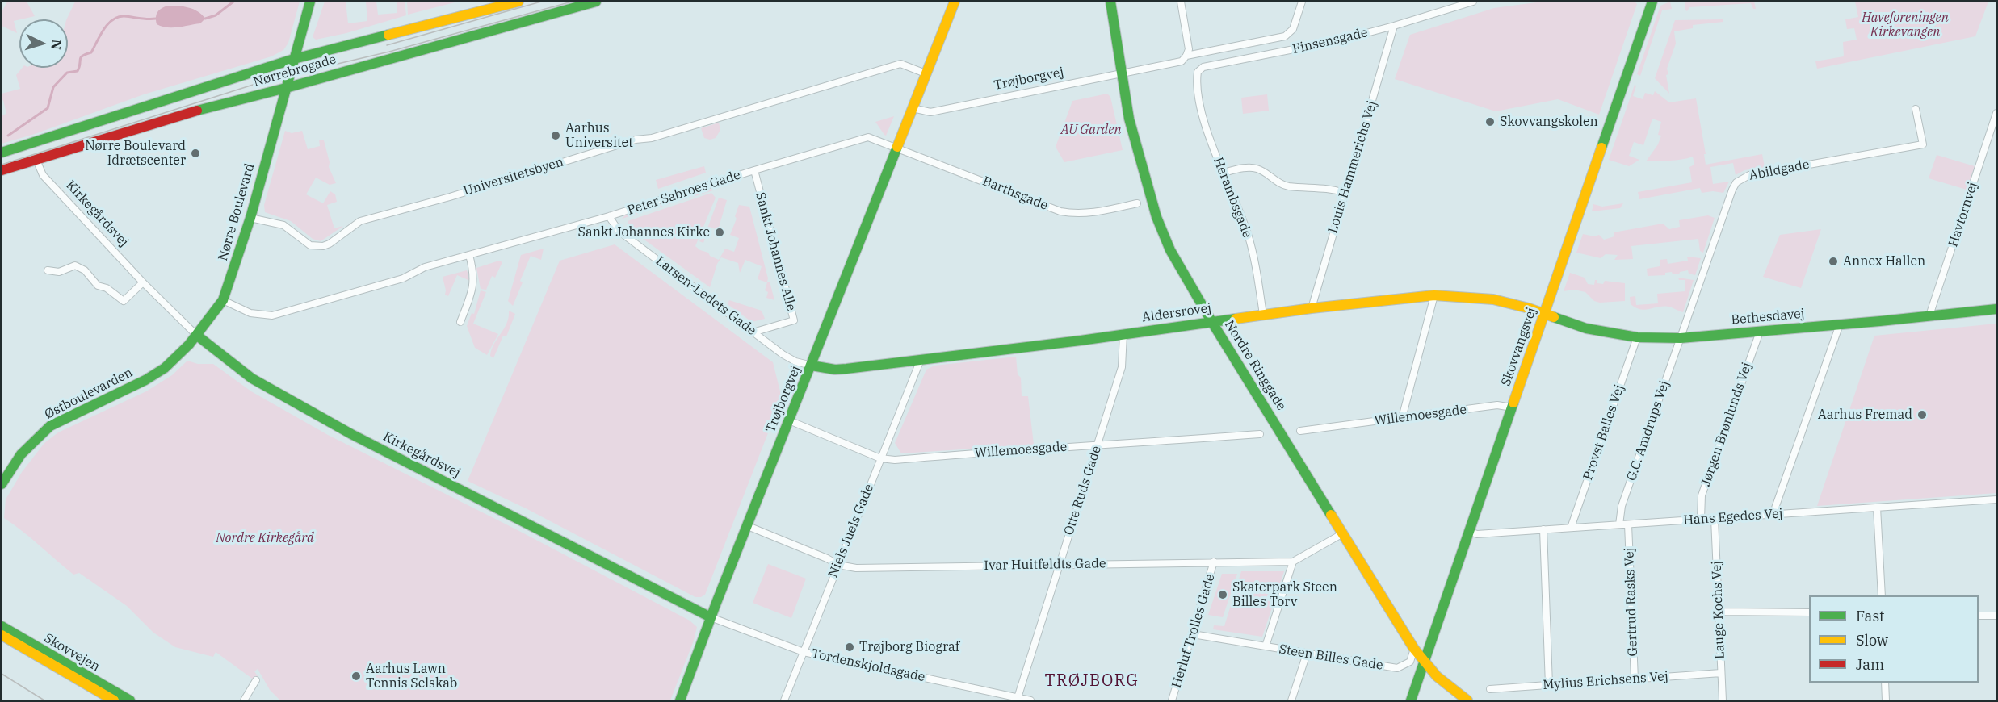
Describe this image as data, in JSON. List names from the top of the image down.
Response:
{
  "streets": {
    "street": [
      "Finsensgade",
      "Nørrebrogade",
      "Trøjborgvej",
      "Louis Hammerichs Vej",
      "Abildgade",
      "Universitetsbyen",
      "Peter Sabroes Gade",
      "Barthsgade",
      "Herambsgade",
      "Nørre Boulevard",
      "Kirkegårdsvej",
      "Havtornvej",
      "Sankt Johannes Alle",
      "Larsen-Ledets Gade",
      "Aldersrovej",
      "Bethesdavej",
      "Skovvangsvej",
      "Nordre Ringgade",
      "Østboulevarden",
      "Willemoesgade",
      "Jørgen Brønlunds Vej",
      "G.C. Amdrups Vej",
      "Provst Balles Vej",
      "Otte Ruds Gade",
      "Hans Egedes Vej",
      "Niels Juels Gade",
      "Ivar Huitfeldts Gade",
      "Gertrud Rasks Vej",
      "Lauge Kochs Vej",
      "Herluf Trolles Gade",
      "Skovvejen",
      "Steen Billes Gade",
      "Tordenskjoldsgade",
      "Mylius Erichsens Vej"
    ]
  },
  "crossings": [
    ["Finsensgade", "Louis Hammerichs Vej"],
    ["Finsensgade", "Herambsgade"],
    ["Nørrebrogade", "Nørre Boulevard"],
    ["Nørrebrogade", "Kirkegårdsvej"],
    ["Trøjborgvej", "Universitetsbyen"],
    ["Trøjborgvej", "Peter Sabroes Gade"],
    ["Trøjborgvej", "Barthsgade"],
    ["Trøjborgvej", "Kirkegårdsvej"],
    ["Trøjborgvej", "Larsen-Ledets Gade"],
    ["Trøjborgvej", "Aldersrovej"],
    ["Trøjborgvej", "Nordre Ringgade"],
    ["Trøjborgvej", "Willemoesgade"],
    ["Trøjborgvej", "Ivar Huitfeldts Gade"],
    ["Trøjborgvej", "Tordenskjoldsgade"],
    ["Louis Hammerichs Vej", "Aldersrovej"],
    ["Abildgade", "Bethesdavej"],
    ["Abildgade", "G.C. Amdrups Vej"],
    ["Universitetsbyen", "Nørre Boulevard"],
    ["Peter Sabroes Gade", "Barthsgade"],
    ["Peter Sabroes Gade", "Nørre Boulevard"],
    ["Peter Sabroes Gade", "Sankt Johannes Alle"],
    ["Peter Sabroes Gade", "Larsen-Ledets Gade"],
    ["Herambsgade", "Aldersrovej"],
    ["Nørre Boulevard", "Kirkegårdsvej"],
    ["Nørre Boulevard", "Østboulevarden"],
    ["Kirkegårdsvej", "Østboulevarden"],
    ["Kirkegårdsvej", "Tordenskjoldsgade"],
    ["Havtornvej", "Bethesdavej"],
    ["Sankt Johannes Alle", "Larsen-Ledets Gade"],
    ["Larsen-Ledets Gade", "Aldersrovej"],
    ["Aldersrovej", "Bethesdavej"],
    ["Aldersrovej", "Skovvangsvej"],
    ["Aldersrovej", "Nordre Ringgade"],
    ["Aldersrovej", "Otte Ruds Gade"],
    ["Aldersrovej", "Niels Juels Gade"],
    ["Bethesdavej", "Skovvangsvej"],
    ["Bethesdavej", "Jørgen Brønlunds Vej"],
    ["Bethesdavej", "G.C. Amdrups Vej"],
    ["Bethesdavej", "Provst Balles Vej"],
    ["Skovvangsvej", "Nordre Ringgade"],
    ["Skovvangsvej", "Willemoesgade"],
    ["Skovvangsvej", "Hans Egedes Vej"],
    ["Nordre Ringgade", "Ivar Huitfeldts Gade"],
    ["Nordre Ringgade", "Steen Billes Gade"],
    ["Willemoesgade", "Otte Ruds Gade"],
    ["Willemoesgade", "Niels Juels Gade"],
    ["Jørgen Brønlunds Vej", "Hans Egedes Vej"],
    ["G.C. Amdrups Vej", "Hans Egedes Vej"],
    ["Provst Balles Vej", "Hans Egedes Vej"],
    ["Otte Ruds Gade", "Ivar Huitfeldts Gade"],
    ["Otte Ruds Gade", "Tordenskjoldsgade"],
    ["Hans Egedes Vej", "Gertrud Rasks Vej"],
    ["Hans Egedes Vej", "Lauge Kochs Vej"],
    ["Niels Juels Gade", "Ivar Huitfeldts Gade"],
    ["Niels Juels Gade", "Tordenskjoldsgade"],
    ["Ivar Huitfeldts Gade", "Herluf Trolles Gade"],
    ["Gertrud Rasks Vej", "Mylius Erichsens Vej"],
    ["Lauge Kochs Vej", "Mylius Erichsens Vej"],
    ["Herluf Trolles Gade", "Steen Billes Gade"]
  ],
  "districts": ["TRØJBORG"],
  "parks": ["Haveforeningen Kirkevangen", "AU Garden", "Nordre Kirkegård"],
  "places": [
    "Skovvangskolen",
    "Aarhus Universitet",
    "Nørre Boulevard Idrætscenter",
    "Sankt Johannes Kirke",
    "Annex Hallen",
    "Aarhus Fremad",
    "Skaterpark Steen Billes Torv",
    "Trøjborg Biograf",
    "Aarhus Lawn Tennis Selskab"
  ],
  "legend": ["Fast", "Slow", "Jam"],
  "north": "right"
}
